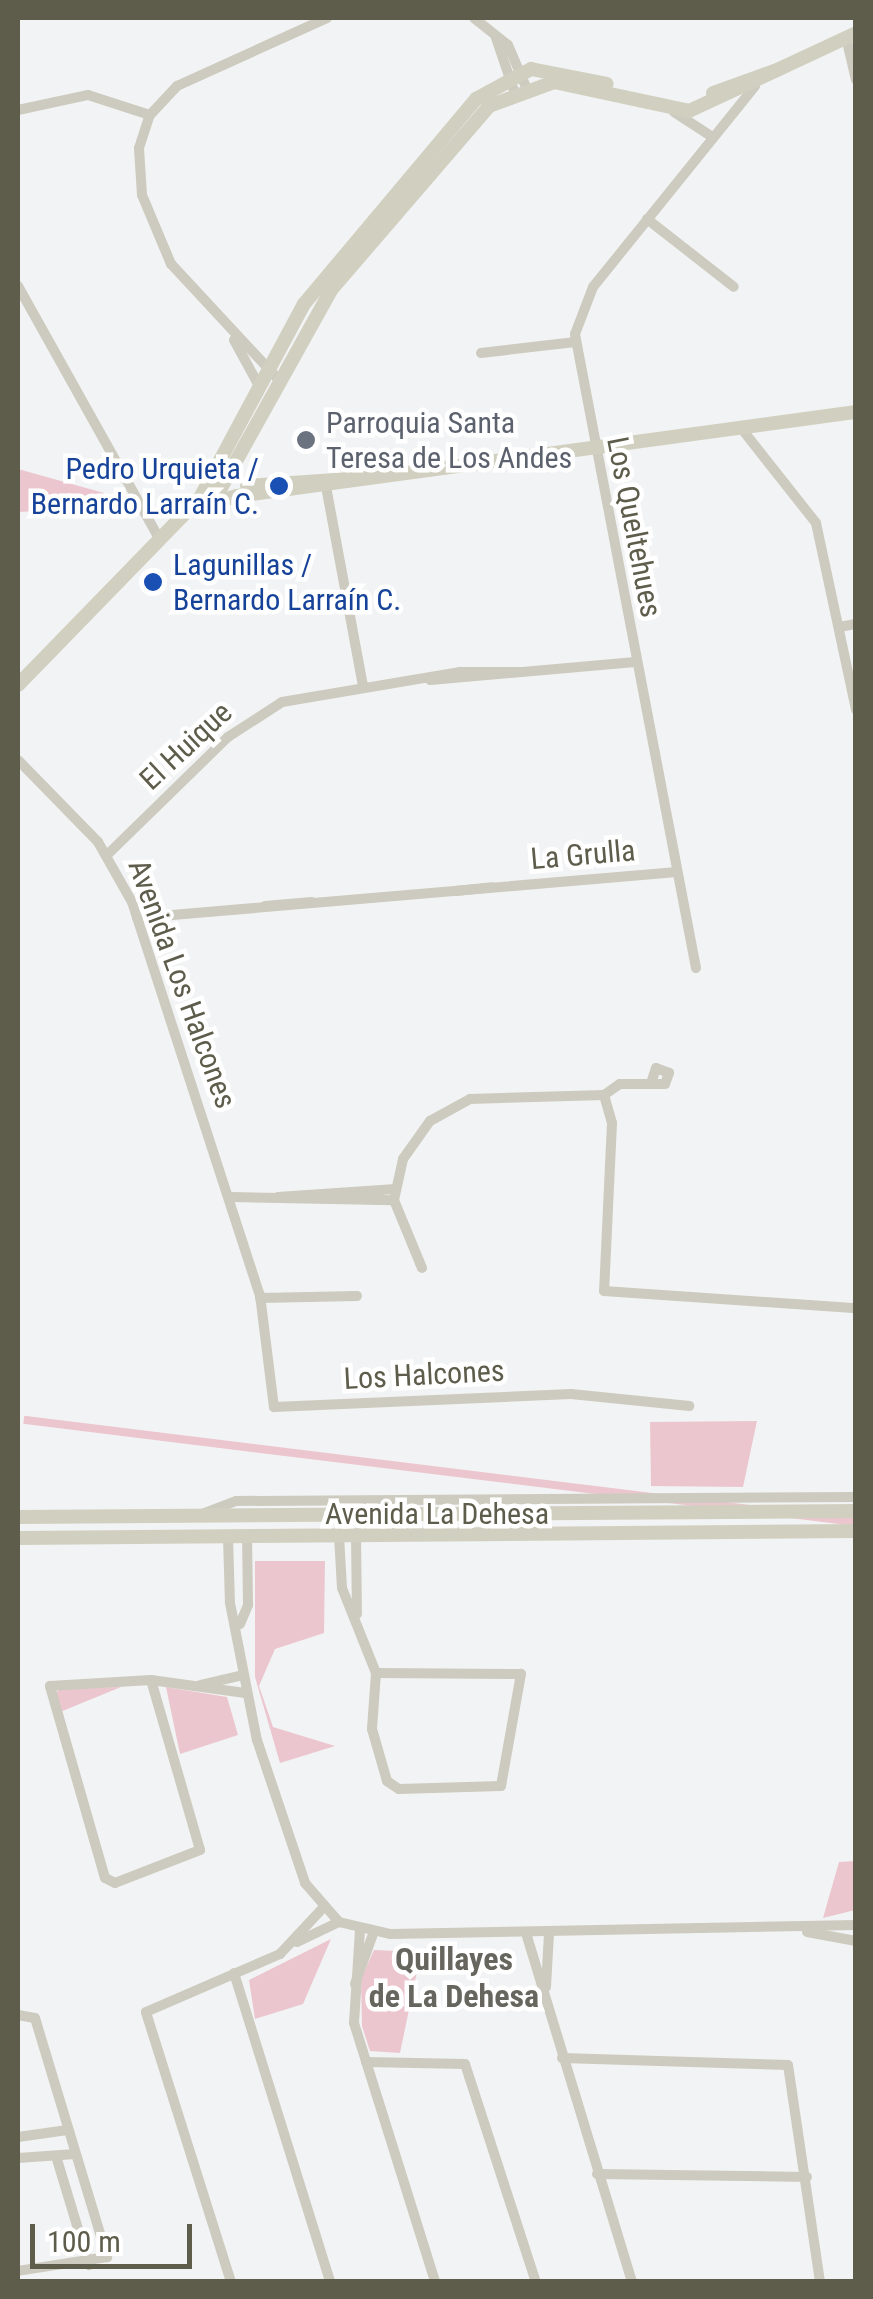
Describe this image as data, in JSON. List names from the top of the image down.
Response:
{
  "streets": {
    "street": [
      "Los Queltehues",
      "El Huique",
      "La Grulla",
      "Avenida Los Halcones",
      "Los Halcones",
      "Avenida La Dehesa"
    ]
  },
  "crossings": [
    ["Los Queltehues", "El Huique"],
    ["Los Queltehues", "La Grulla"],
    ["El Huique", "Avenida Los Halcones"],
    ["La Grulla", "Avenida Los Halcones"],
    ["Avenida Los Halcones", "Los Halcones"]
  ],
  "districts": ["Quillayes de La Dehesa"],
  "places": ["Parroquia Santa Teresa de Los Andes", "Pedro Urquieta / Bernardo Larraín C.", "Lagunillas / Bernardo Larraín C."],
  "scale_bar": "100 m"
}
